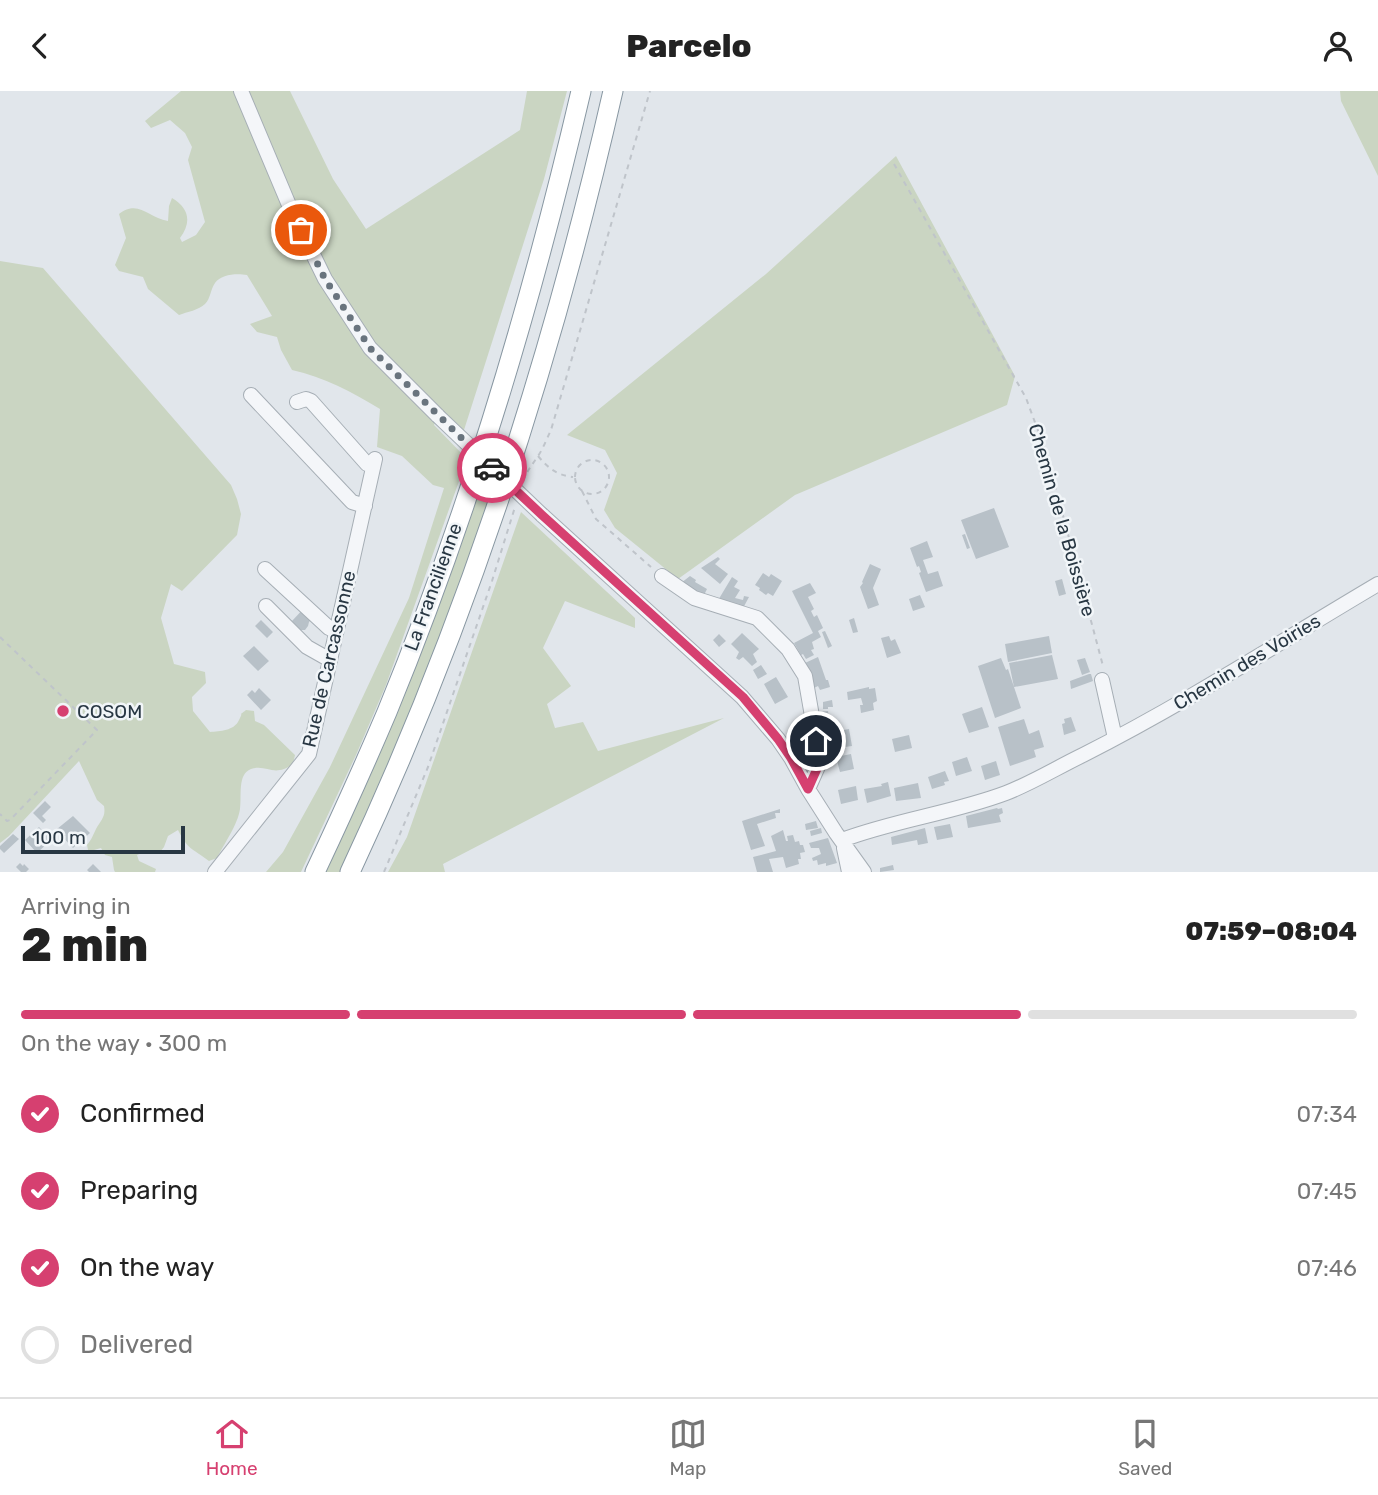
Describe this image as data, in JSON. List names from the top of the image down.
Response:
{
  "streets": {
    "highway": ["La Francilienne"],
    "street": ["Rue de Carcassonne", "Chemin des Voiries"],
    "path": ["Chemin de la Boissière"]
  },
  "places": ["COSOM"],
  "scale_bar": "100 m",
  "page": {
    "header": "Parcelo",
    "scale": "100 m",
    "heading": ["2 min", "Arriving in", "07:59–08:04"],
    "bar": "On the way · 300 m",
    "list": [
      ["Confirmed", "07:34"],
      ["Preparing", "07:45"],
      ["On the way", "07:46"],
      "Delivered"
    ],
    "tabs": ["Home", "Map", "Saved"]
  }
}
